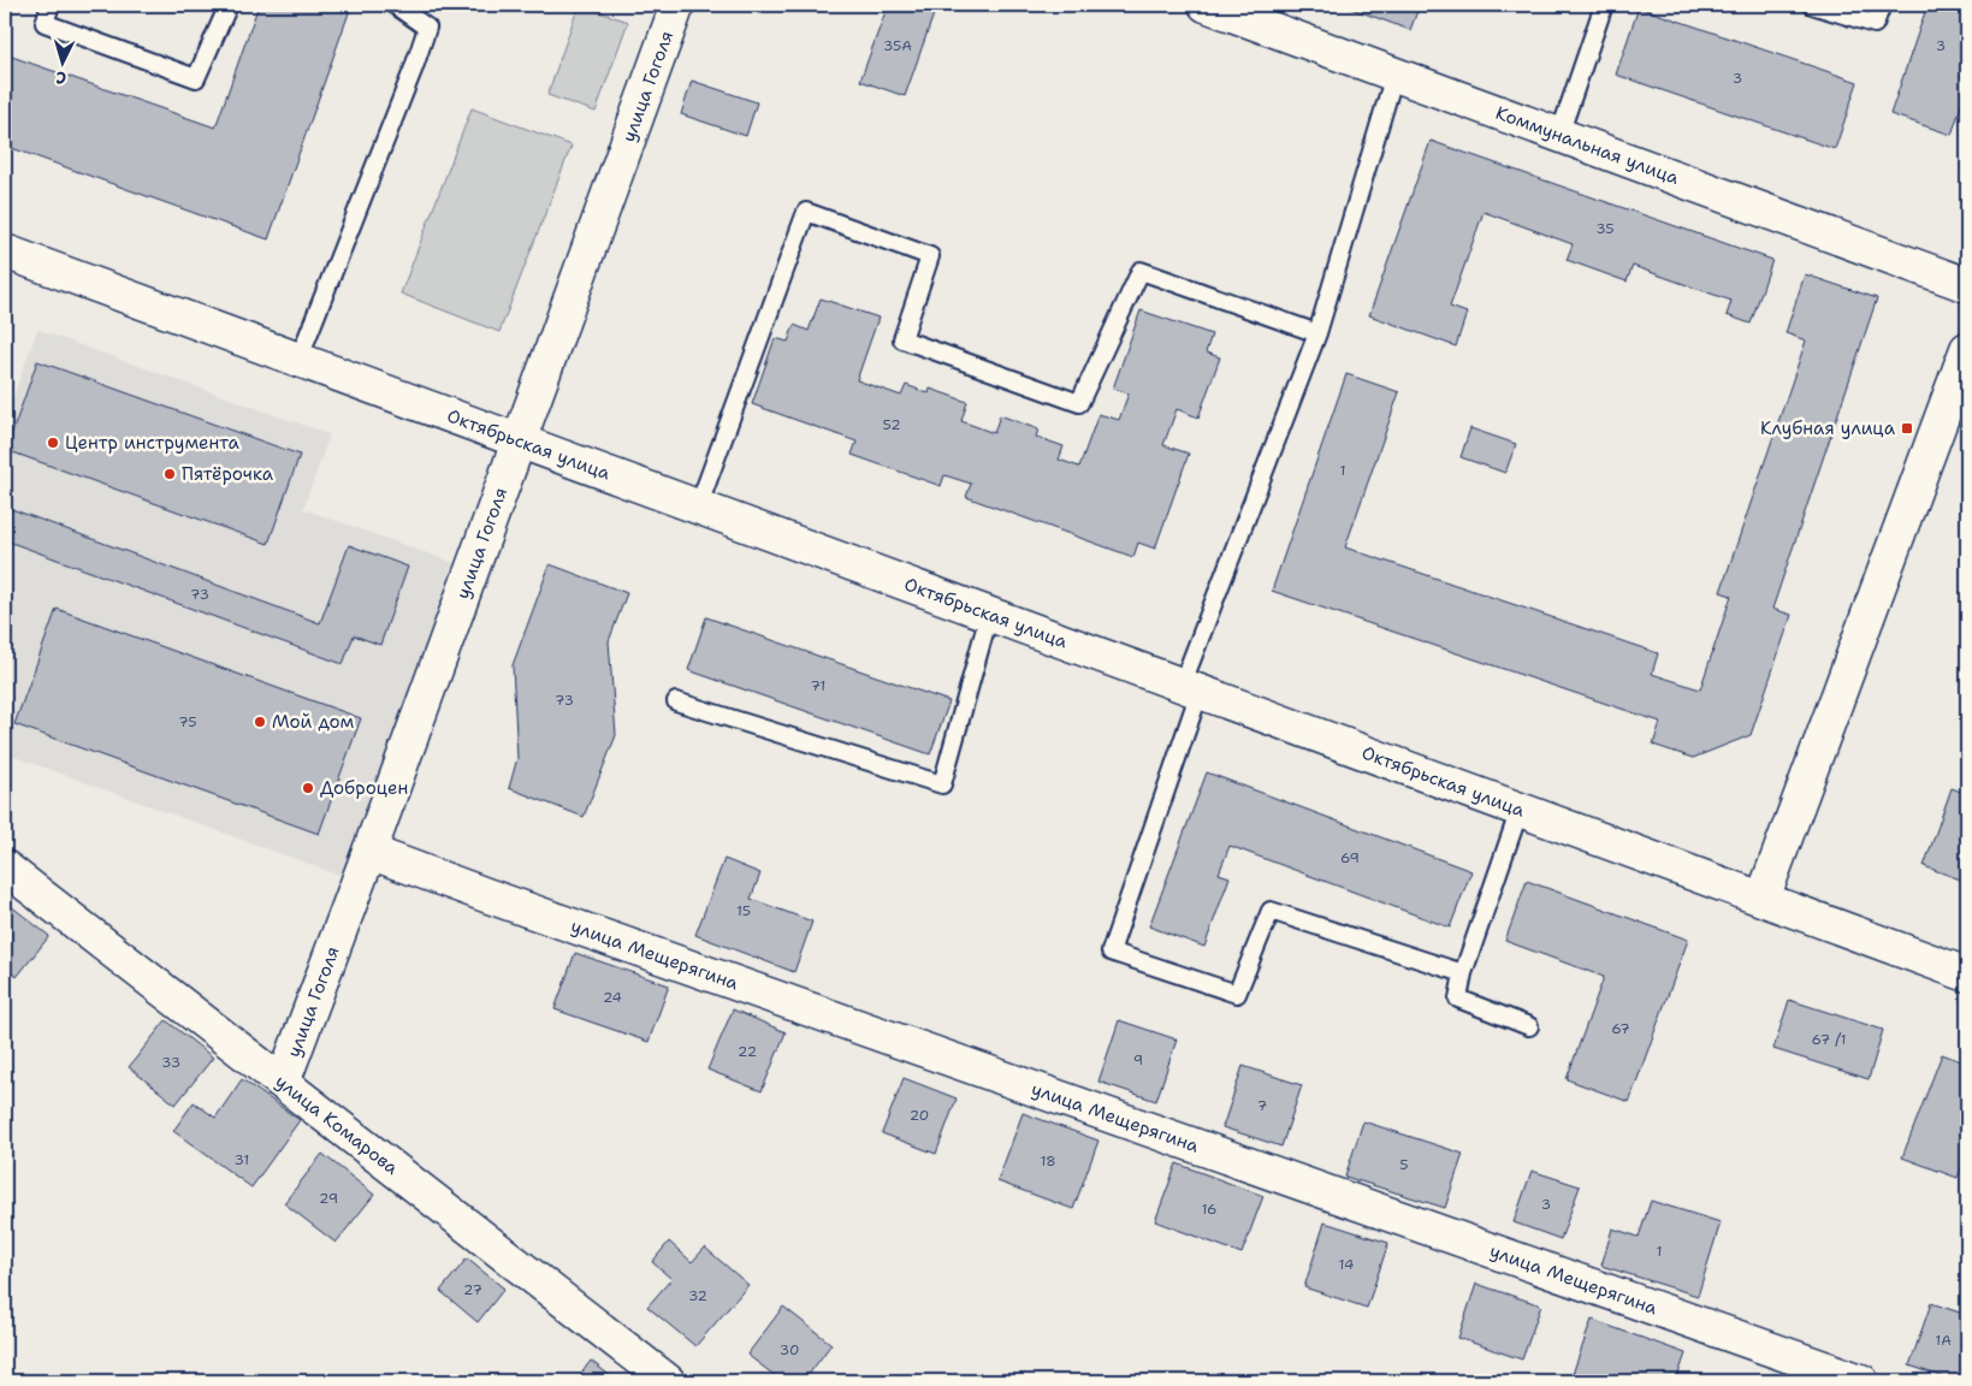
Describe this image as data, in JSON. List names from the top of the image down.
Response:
{
  "streets": {
    "street": [
      "улица Гоголя",
      "Коммунальная улица",
      "Октябрьская улица",
      "улица Мещерягина",
      "улица Комарова"
    ]
  },
  "crossings": [
    ["улица Гоголя", "Октябрьская улица"],
    ["улица Гоголя", "улица Мещерягина"],
    ["улица Гоголя", "улица Комарова"]
  ],
  "places": {
    "transit": ["Клубная улица"],
    "other": [
      "Центр инструмента",
      "Пятёрочка",
      "Мой дом",
      "Доброцен"
    ]
  },
  "house_numbers": [
    "35А",
    "3",
    "3",
    "35",
    "52",
    "1",
    "73",
    "71",
    "73",
    "75",
    "69",
    "15",
    "24",
    "67",
    "67 /1",
    "22",
    "9",
    "33",
    "7",
    "20",
    "31",
    "18",
    "5",
    "29",
    "3",
    "16",
    "1",
    "14",
    "27",
    "32",
    "1А",
    "30"
  ],
  "north": "bottom"
}
